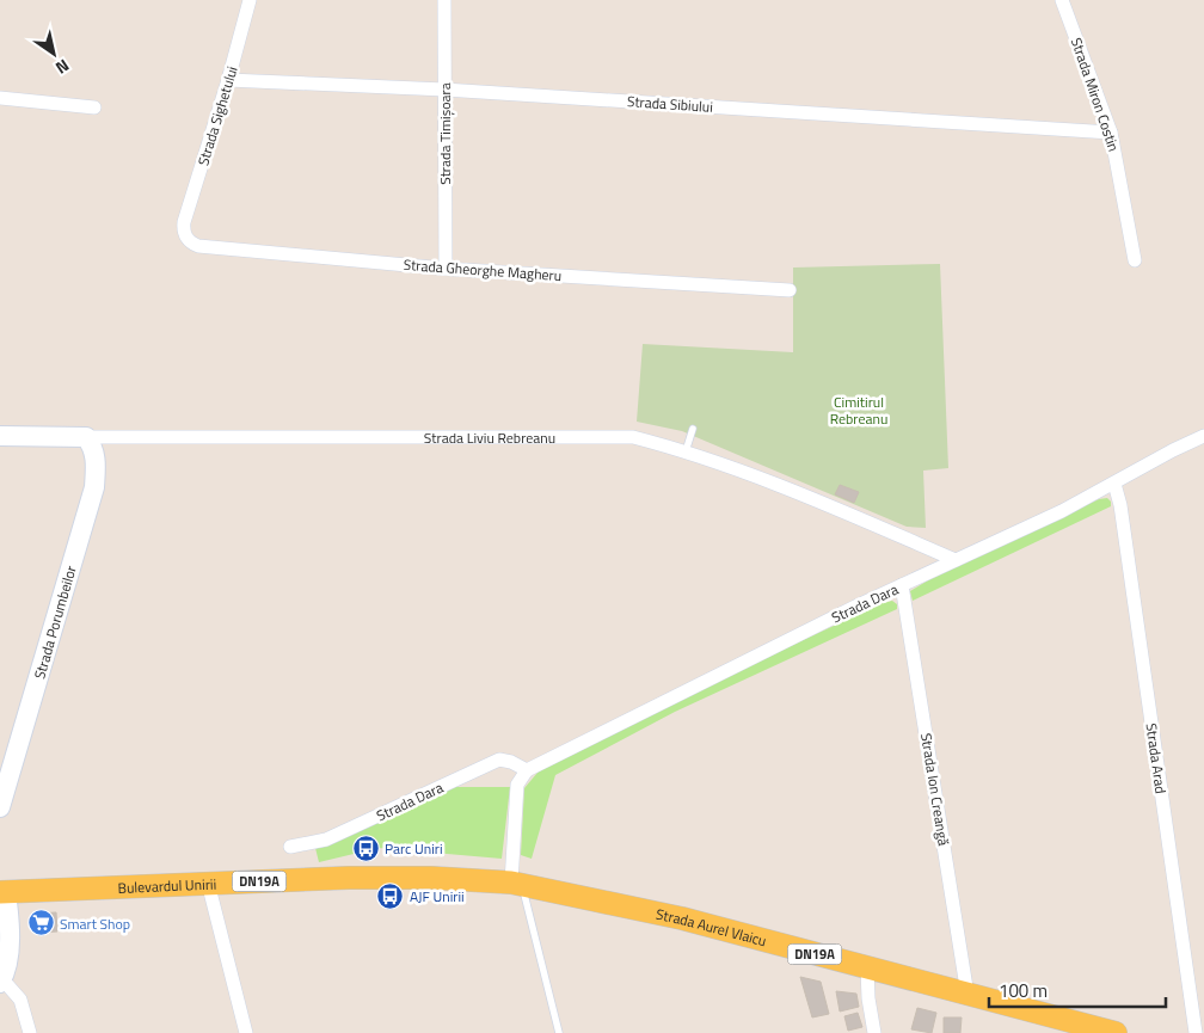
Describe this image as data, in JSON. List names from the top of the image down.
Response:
{
  "streets": {
    "main road": [
      "Strada Liviu Rebreanu",
      "Strada Porumbeilor",
      "DN19A",
      "Bulevardul Unirii",
      "Strada Aurel Vlaicu"
    ],
    "street": [
      "Strada Miron Costin",
      "Strada Sibiului",
      "Strada Sighetului",
      "Strada Timișoara",
      "Strada Gheorghe Magheru",
      "Strada Dara",
      "Strada Arad",
      "Strada Ion Creangă"
    ]
  },
  "crossings": [
    ["Strada Miron Costin", "Strada Sibiului"],
    ["Strada Sibiului", "Strada Sighetului"],
    ["Strada Sibiului", "Strada Timișoara"],
    ["Strada Sighetului", "Strada Gheorghe Magheru"],
    ["Strada Timișoara", "Strada Gheorghe Magheru"],
    ["Strada Liviu Rebreanu", "Strada Dara"],
    ["Strada Liviu Rebreanu", "Strada Porumbeilor"],
    ["Strada Dara", "Strada Arad"],
    ["Strada Dara", "Strada Ion Creangă"],
    ["Strada Ion Creangă", "Strada Aurel Vlaicu"],
    ["Bulevardul Unirii", "Strada Aurel Vlaicu"]
  ],
  "parks": ["Cimitirul Rebreanu"],
  "places": {
    "bus stop": ["Parc Uniri", "AJF Unirii"],
    "supermarket": ["Smart Shop"]
  },
  "scale_bar": "100 m",
  "north": "bottom right"
}
